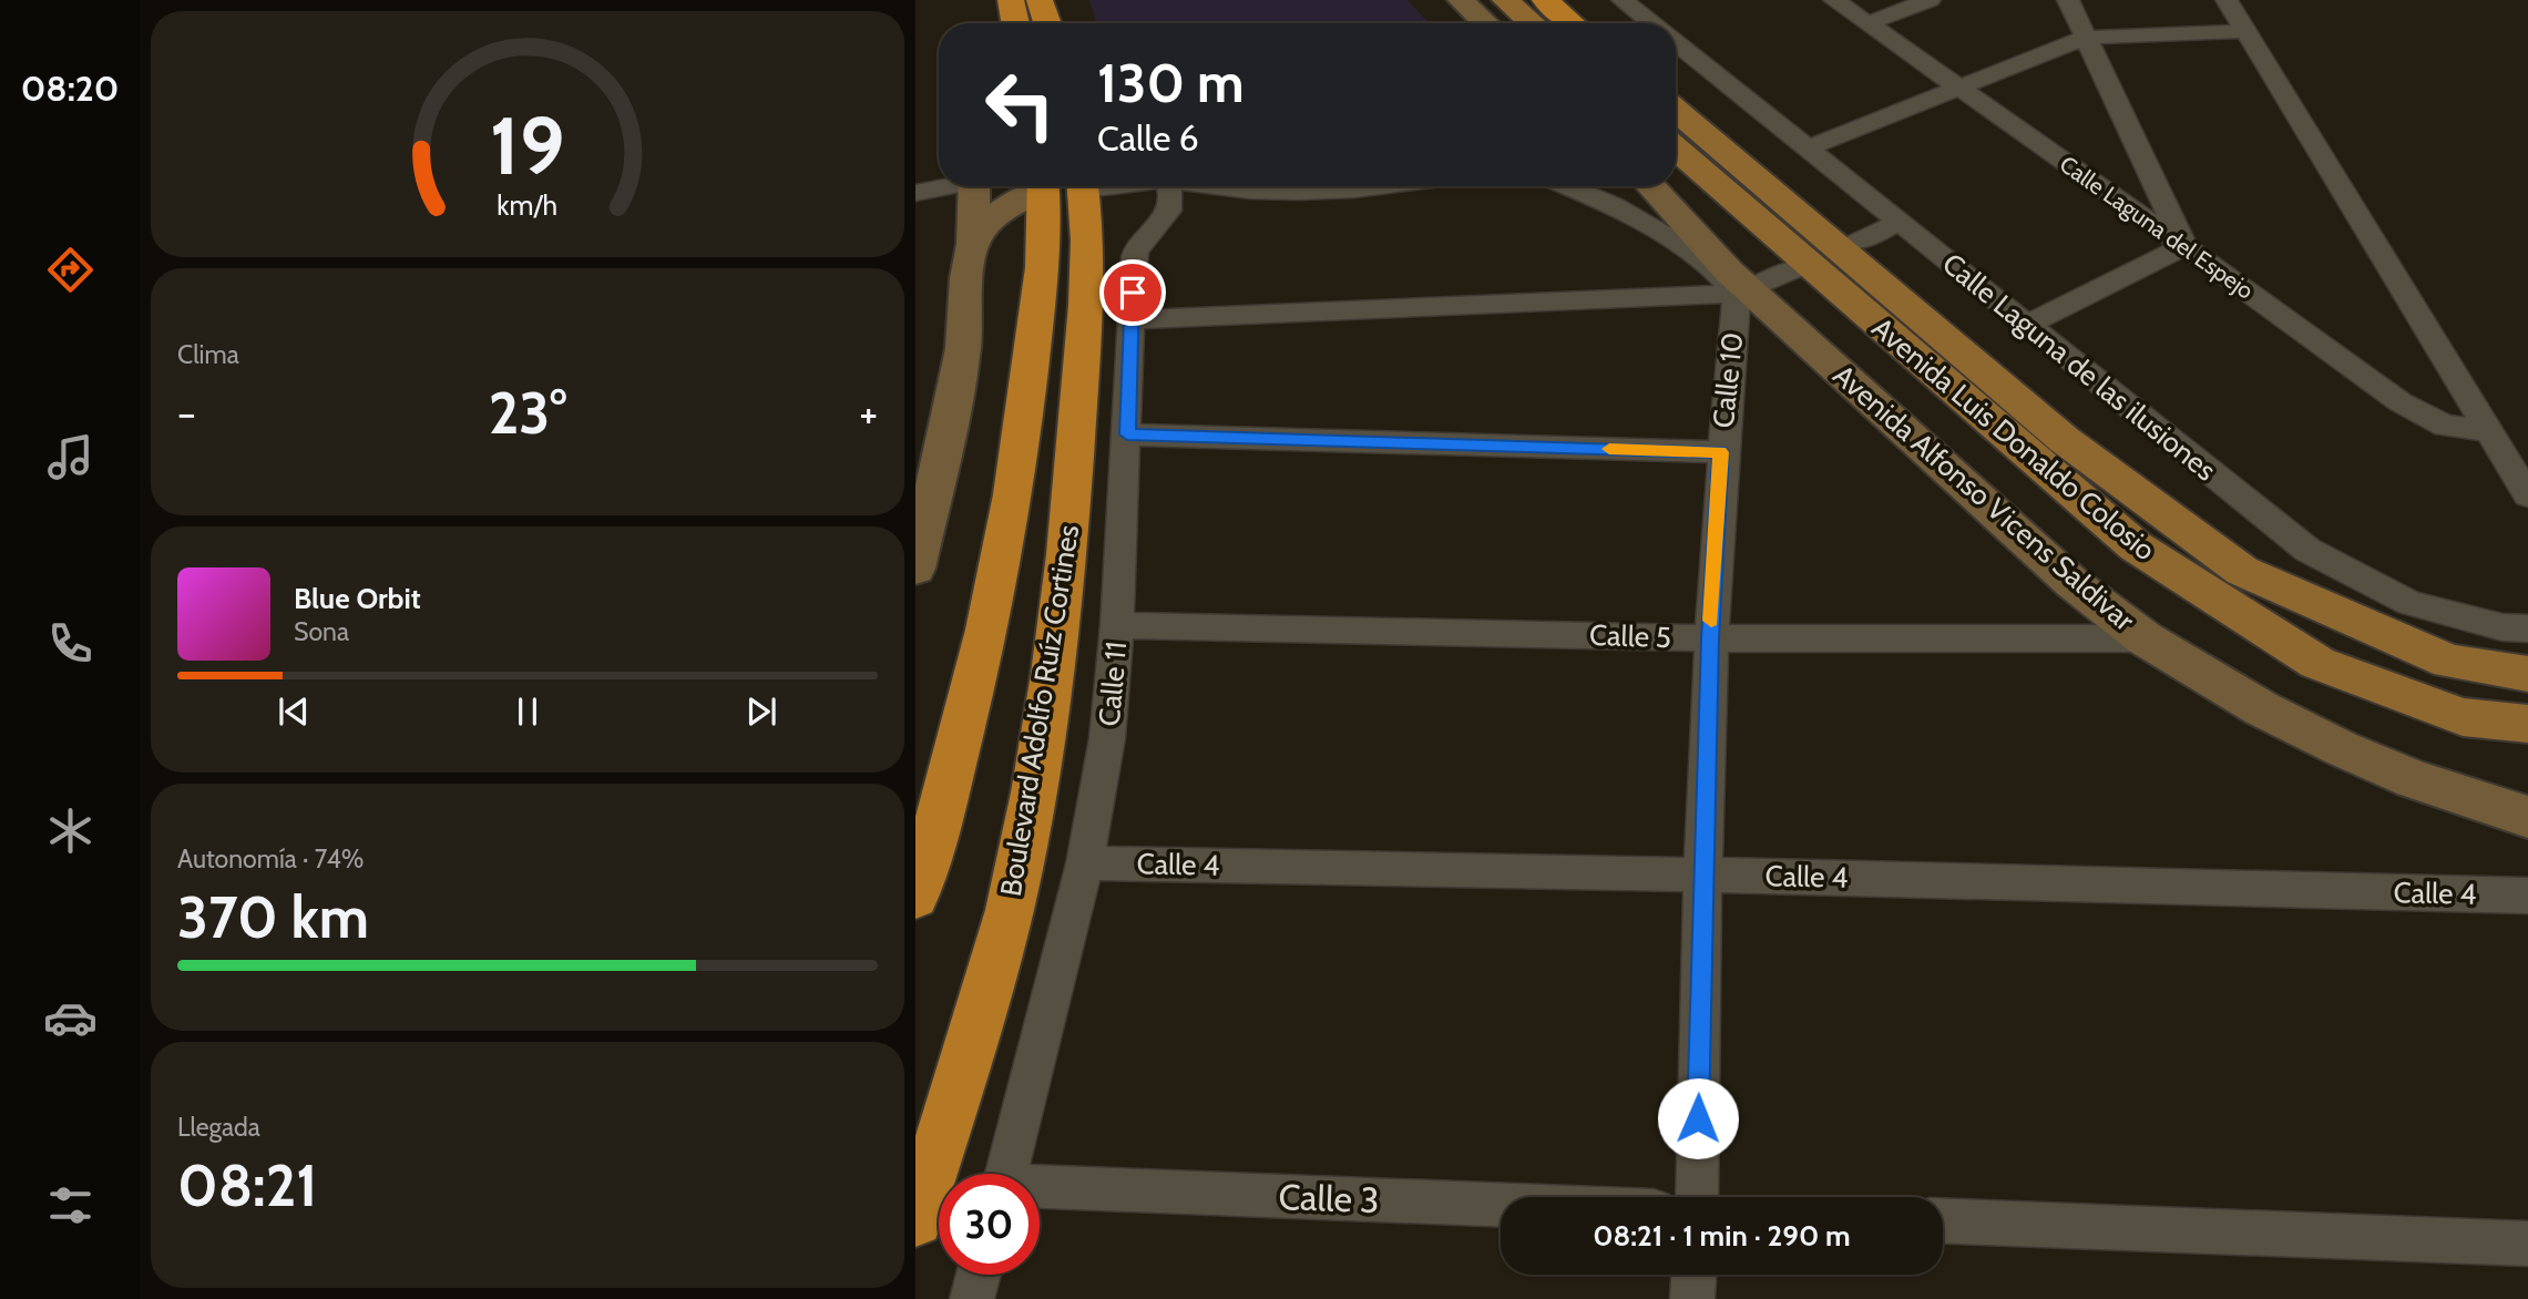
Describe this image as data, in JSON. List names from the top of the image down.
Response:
{
  "streets": {
    "highway": ["Boulevard Adolfo Ruíz Cortines"],
    "main road": ["Avenida Luis Donaldo Colosio", "Avenida Alfonso Vicens Saldivar"],
    "street": [
      "Calle Laguna del Espejo",
      "Calle Laguna de las ilusiones",
      "Calle 10",
      "Calle 5",
      "Calle 11",
      "Calle 4",
      "Calle 3"
    ]
  },
  "crossings": [
    ["Calle 10", "Avenida Alfonso Vicens Saldivar"],
    ["Calle 10", "Calle 5"],
    ["Calle 10", "Calle 4"],
    ["Avenida Alfonso Vicens Saldivar", "Calle 5"],
    ["Calle 5", "Calle 11"],
    ["Calle 11", "Calle 4"]
  ],
  "page": {
    "tabs": "08:20",
    "turn": ["130 m", "Calle 6"],
    "tile": [
      "Clima",
      ["Autonomía · 74%", "370 km"],
      ["Llegada", "08:21"]
    ],
    "heat": ["−", "23°", "+"],
    "song": ["Blue Orbit", "Sona"],
    "limit": "30",
    "trip": "08:21 · 1 min · 290 m",
    "gauge": ["19", "km/h"]
  }
}
